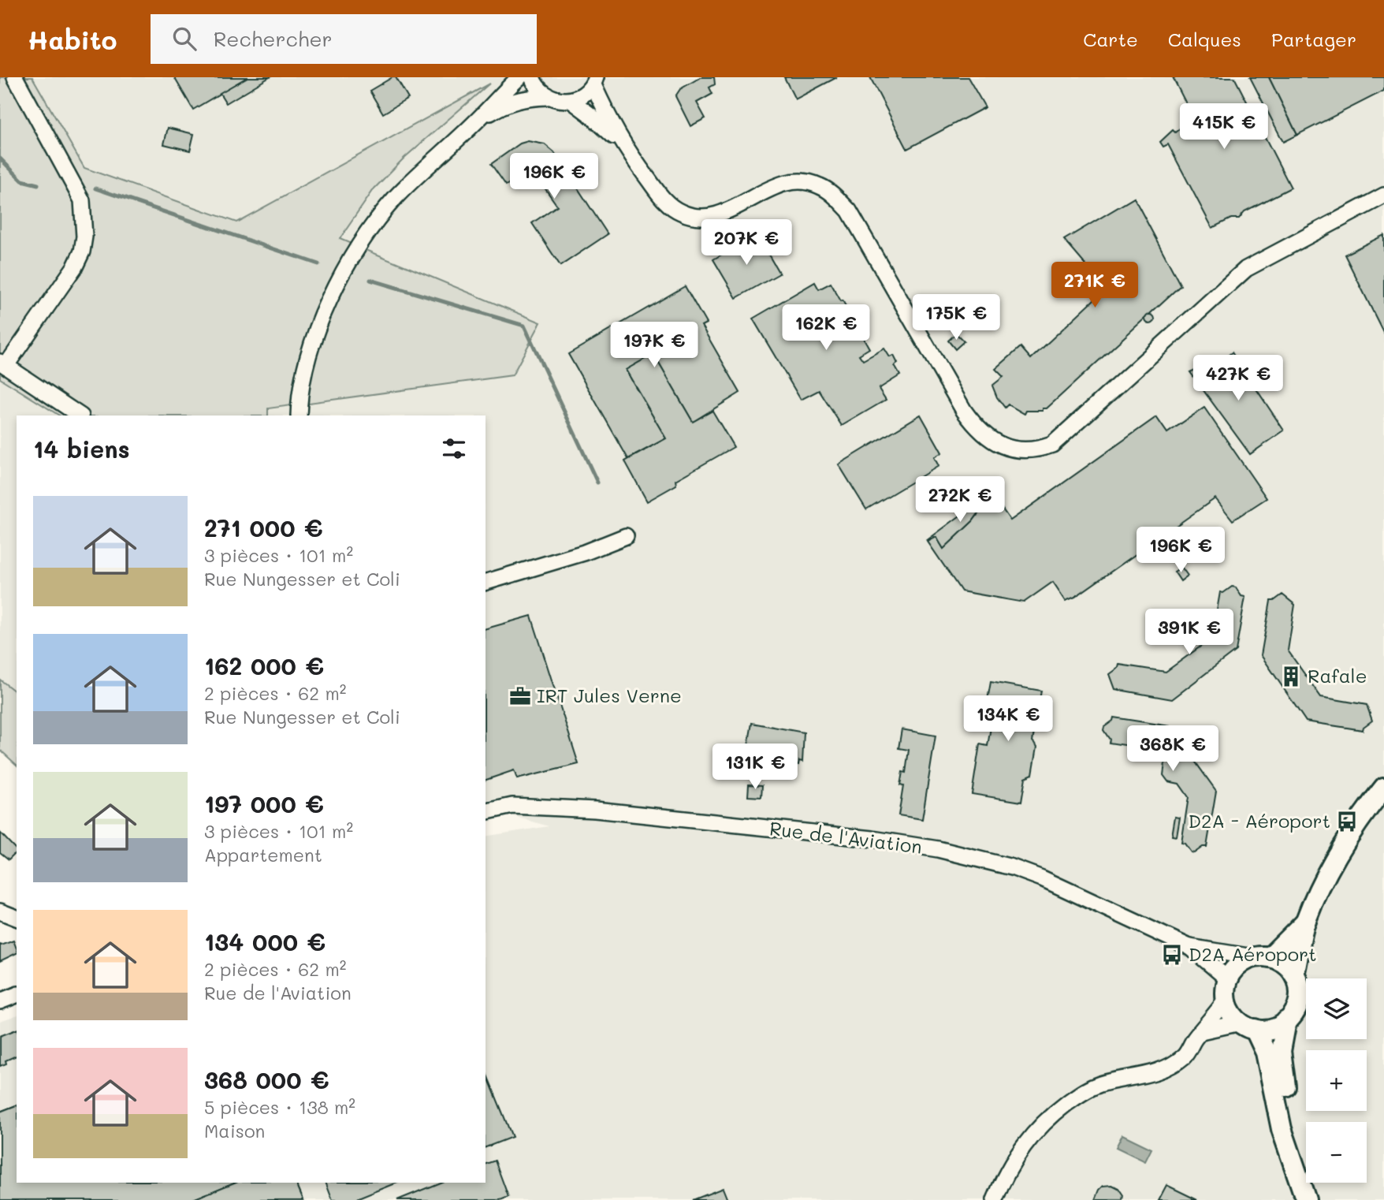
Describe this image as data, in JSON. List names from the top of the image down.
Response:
{
  "streets": {
    "street": ["Rue de l'Aviation"]
  },
  "places": {
    "building": ["Rafale"],
    "office": ["IRT Jules Verne"],
    "bus stop": ["D2A - Aéroport", "D2A Aéroport"]
  },
  "page": {
    "header": "Habito",
    "search": "Rechercher",
    "nav": ["Carte", "Calques", "Partager"],
    "price": [
      "415K €",
      "196K €",
      "207K €",
      "271K €",
      "175K €",
      "162K €",
      "197K €",
      "427K €",
      "272K €",
      "196K €",
      "391K €",
      "134K €",
      "368K €",
      "131K €"
    ],
    "heading": "14 biens",
    "list": [
      {
        "name": "271 000 €",
        "note": "3 pièces · 101 m² · Rue Nungesser et Coli"
      },
      {
        "name": "162 000 €",
        "note": "2 pièces · 62 m² · Rue Nungesser et Coli"
      },
      {
        "name": "197 000 €",
        "note": "3 pièces · 101 m² · Appartement"
      },
      {
        "name": "134 000 €",
        "note": "2 pièces · 62 m² · Rue de l'Aviation"
      },
      {
        "name": "368 000 €",
        "note": "5 pièces · 138 m² · Maison"
      }
    ],
    "map_buttons": ["+", "−"]
  }
}
